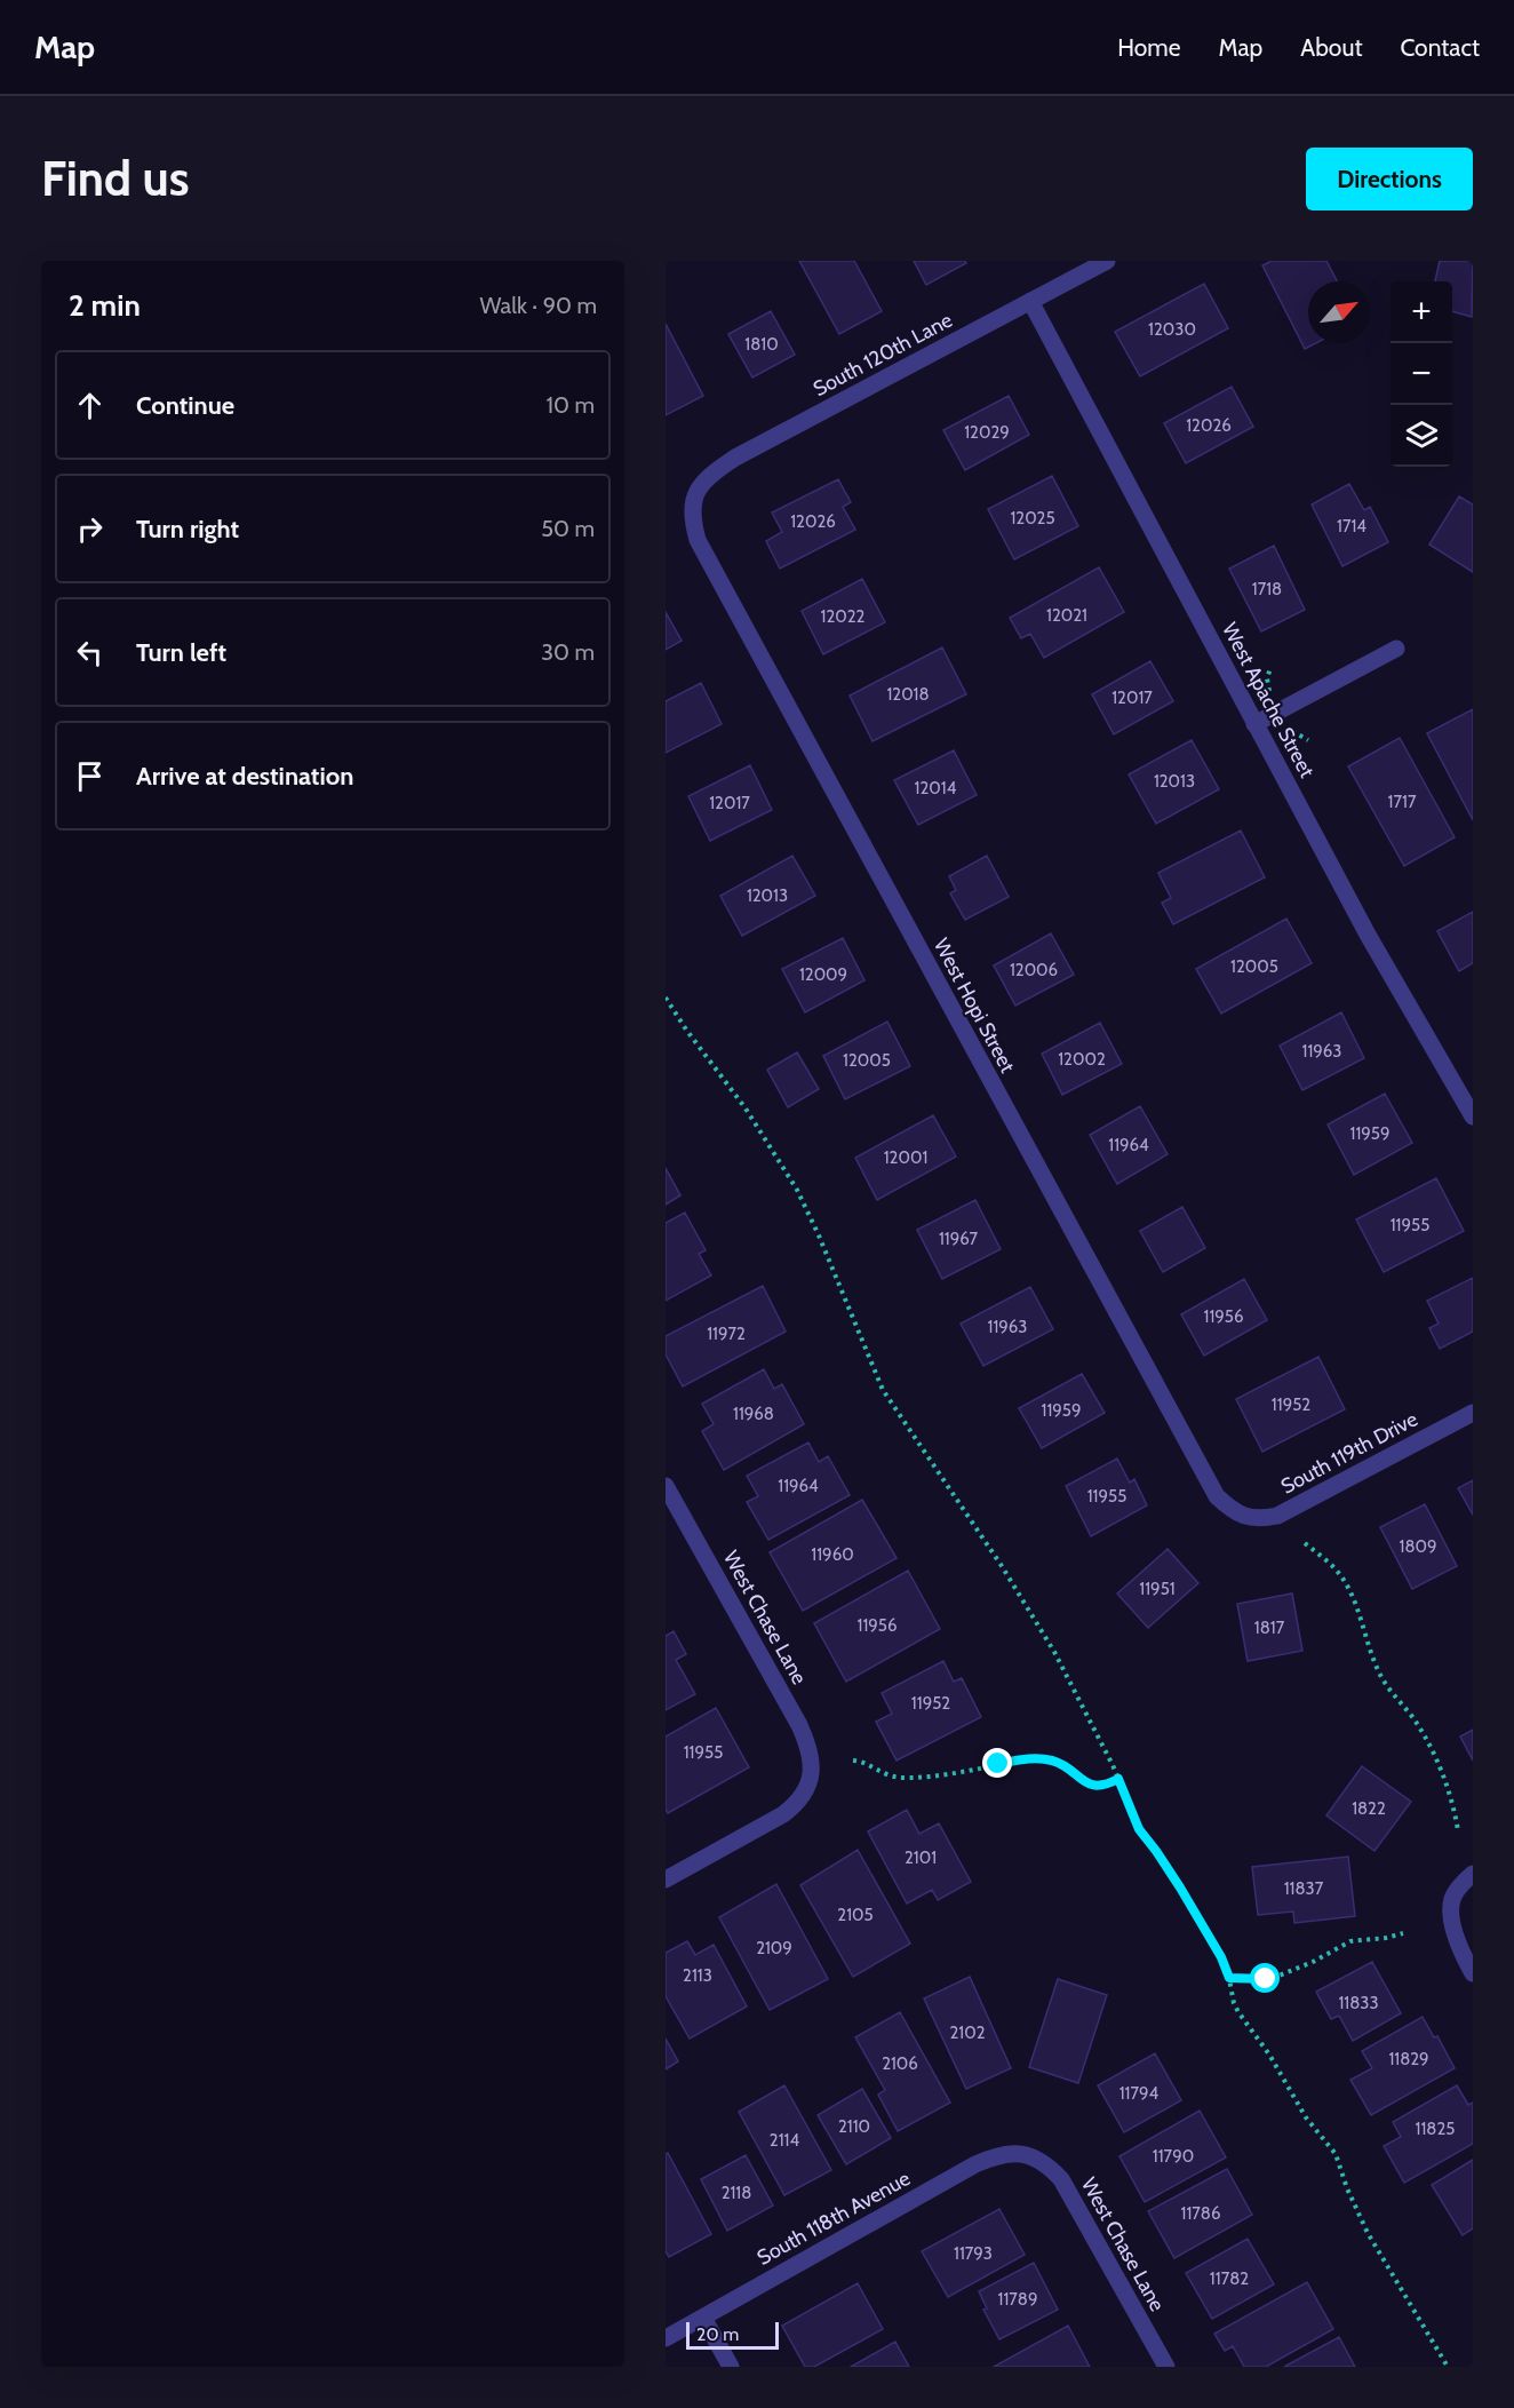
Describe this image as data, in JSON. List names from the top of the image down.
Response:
{
  "streets": {
    "street": [
      "South 120th Lane",
      "West Apache Street",
      "West Hopi Street",
      "South 119th Drive",
      "West Chase Lane",
      "South 118th Avenue"
    ]
  },
  "crossings": [
    ["South 120th Lane", "West Apache Street"],
    ["South 120th Lane", "West Hopi Street"],
    ["West Hopi Street", "South 119th Drive"],
    ["West Chase Lane", "South 118th Avenue"]
  ],
  "house_numbers": [
    "12030",
    "1810",
    "12026",
    "12029",
    "12025",
    "12026",
    "1714",
    "1718",
    "12021",
    "12022",
    "12018",
    "12017",
    "12013",
    "12014",
    "1717",
    "12017",
    "12013",
    "12005",
    "12006",
    "12009",
    "11963",
    "12002",
    "12005",
    "11959",
    "11964",
    "12001",
    "11955",
    "11967",
    "11956",
    "11963",
    "11972",
    "11952",
    "11959",
    "11968",
    "11964",
    "11955",
    "1809",
    "11960",
    "11951",
    "11956",
    "1817",
    "11952",
    "11955",
    "1822",
    "2101",
    "11837",
    "2105",
    "2109",
    "2113",
    "11833",
    "2102",
    "11829",
    "2106",
    "11794",
    "2110",
    "11825",
    "2114",
    "11790",
    "2118",
    "11786",
    "11793",
    "11782",
    "11789"
  ],
  "scale_bar": "20 m",
  "north": "top right",
  "page": {
    "header": "Map",
    "nav": [
      "Home",
      "Map",
      "About",
      "Contact"
    ],
    "buttons": "Directions",
    "title": "Find us",
    "heading": ["2 min", "Walk · 90 m"],
    "map_buttons": ["+", "−"],
    "list": [
      ["Continue", "10 m"],
      ["Turn right", "50 m"],
      ["Turn left", "30 m"],
      "Arrive at destination"
    ],
    "scale": "20 m"
  }
}
